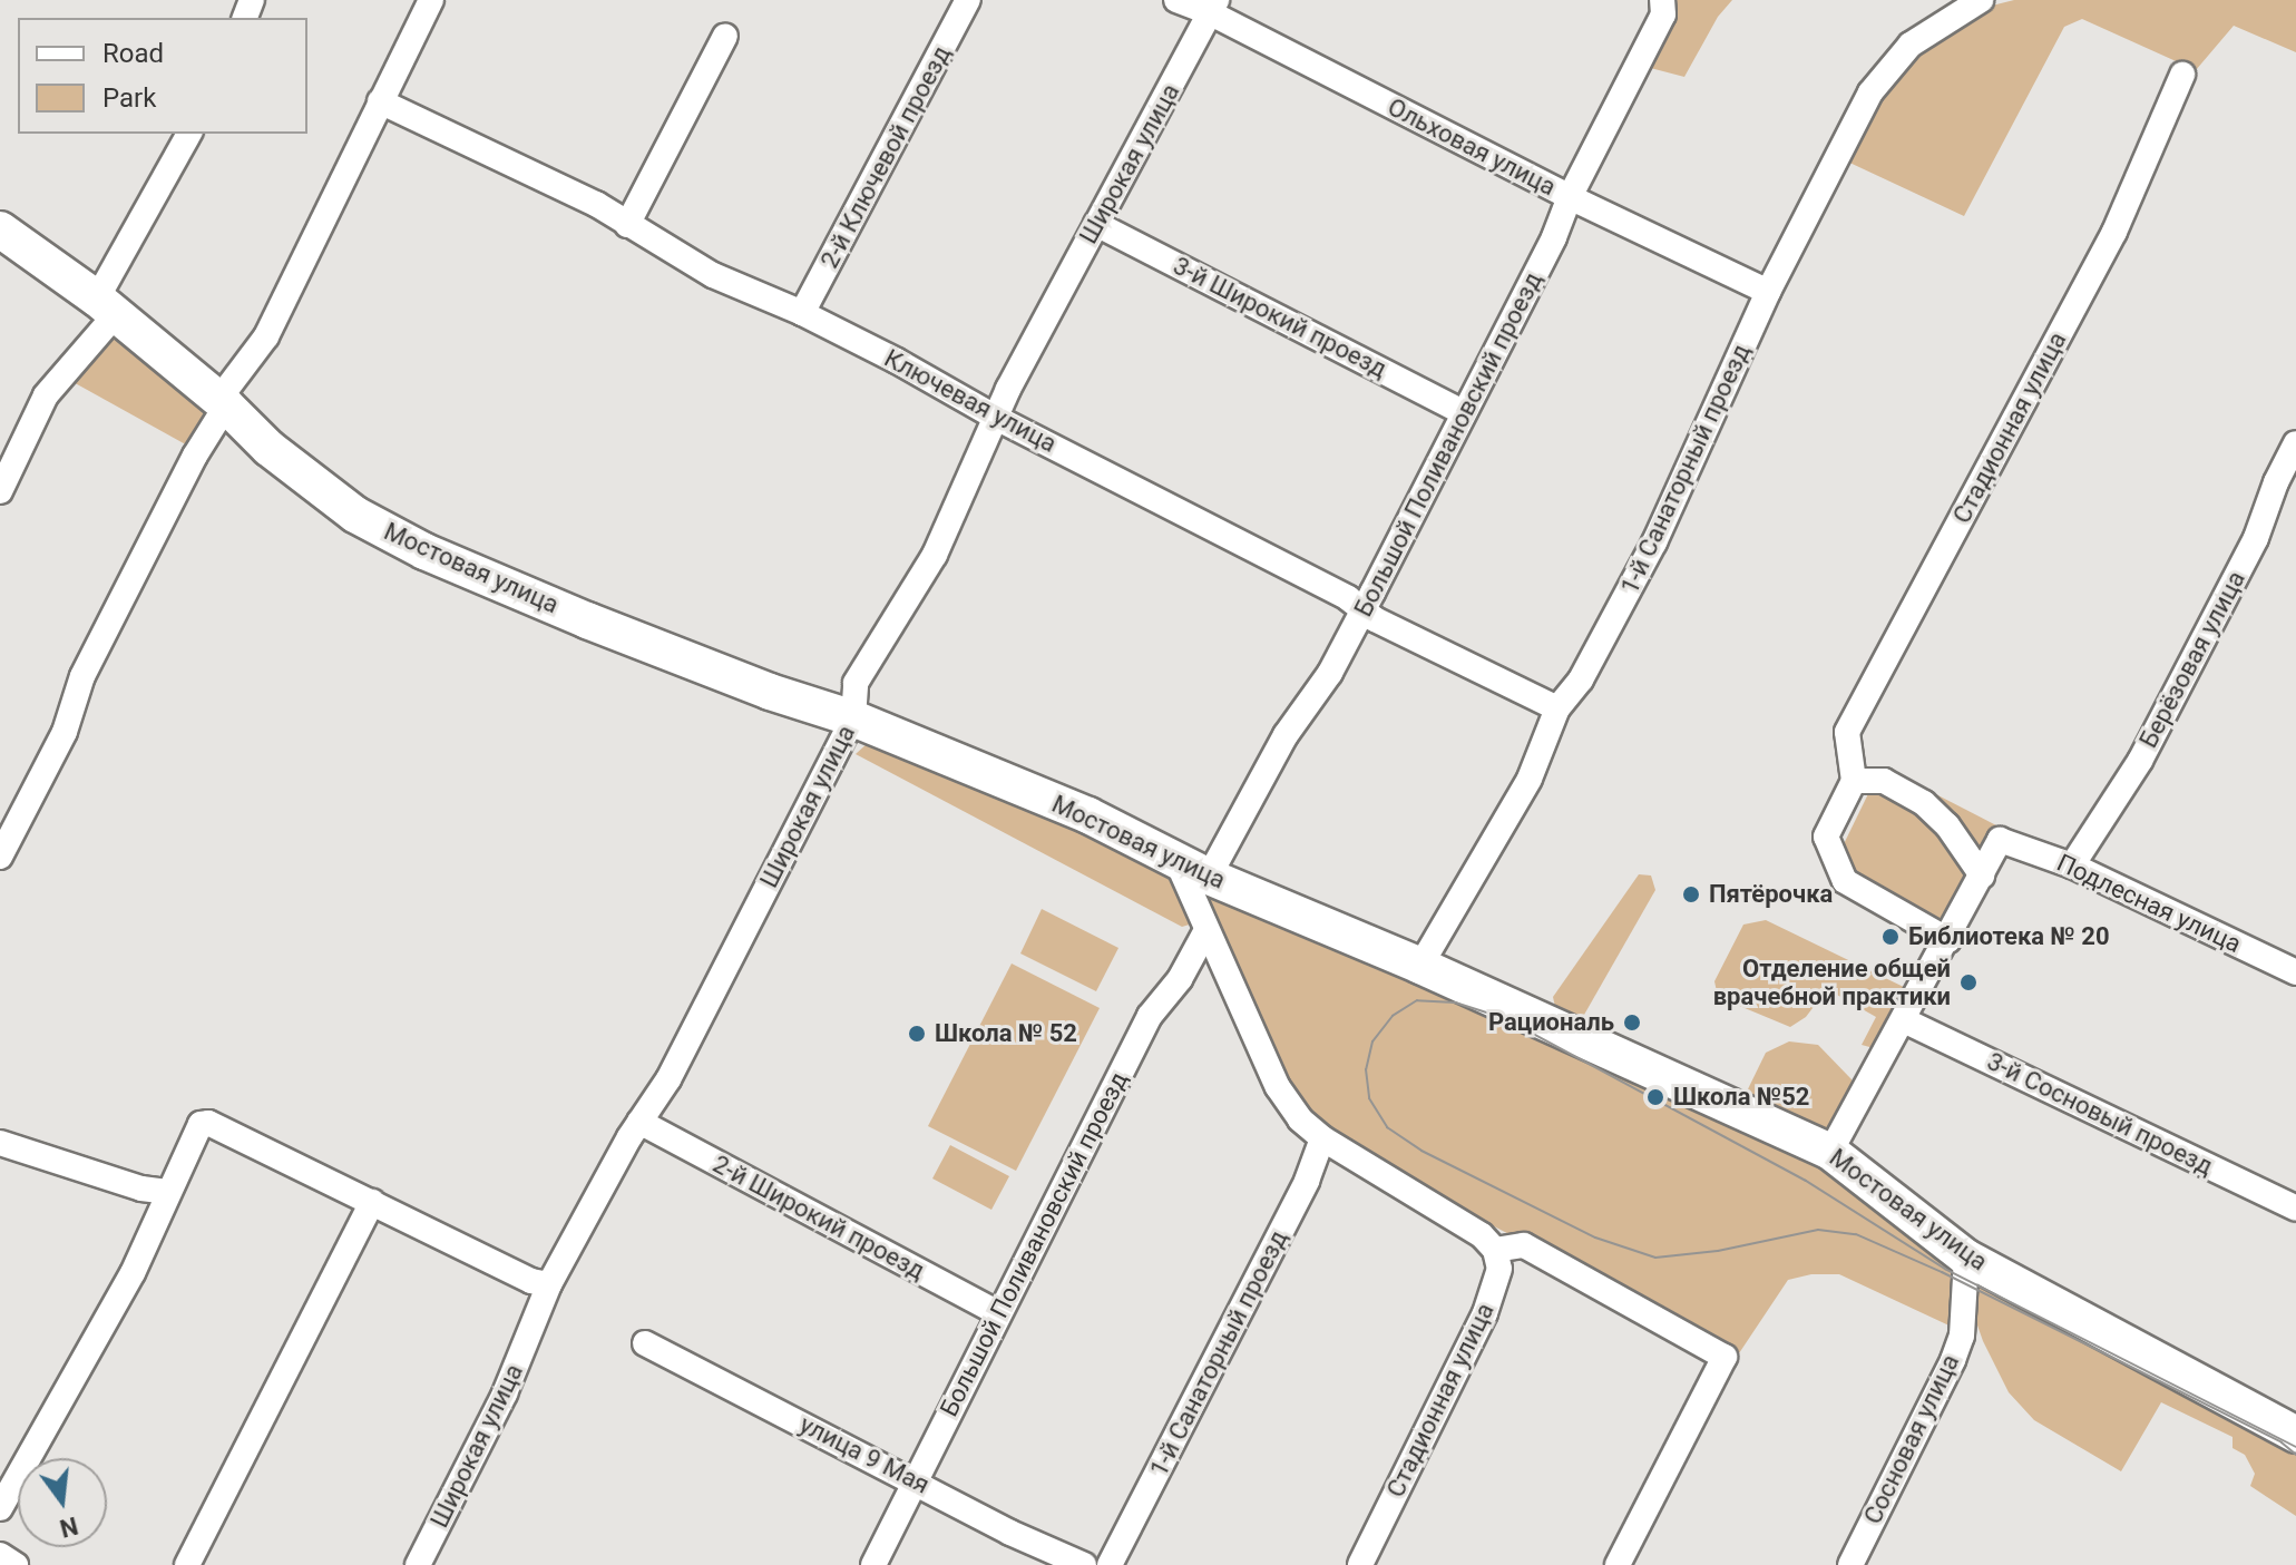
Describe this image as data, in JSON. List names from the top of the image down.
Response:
{
  "streets": {
    "street": [
      "Ольховая улица",
      "2-й Ключевой проезд",
      "Широкая улица",
      "3-й Широкий проезд",
      "Ключевая улица",
      "Стадионная улица",
      "Большой Поливановский проезд",
      "1-й Санаторный проезд",
      "Мостовая улица",
      "Берёзовая улица",
      "Подлесная улица",
      "3-й Сосновый проезд",
      "2-й Широкий проезд",
      "Сосновая улица",
      "улица 9 Мая"
    ]
  },
  "crossings": [
    ["Ольховая улица", "Широкая улица"],
    ["Ольховая улица", "Большой Поливановский проезд"],
    ["Ольховая улица", "1-й Санаторный проезд"],
    ["2-й Ключевой проезд", "Ключевая улица"],
    ["Широкая улица", "3-й Широкий проезд"],
    ["Широкая улица", "Ключевая улица"],
    ["Широкая улица", "Мостовая улица"],
    ["Широкая улица", "2-й Широкий проезд"],
    ["3-й Широкий проезд", "Большой Поливановский проезд"],
    ["Ключевая улица", "Большой Поливановский проезд"],
    ["Ключевая улица", "1-й Санаторный проезд"],
    ["Большой Поливановский проезд", "Мостовая улица"],
    ["Большой Поливановский проезд", "2-й Широкий проезд"],
    ["Большой Поливановский проезд", "улица 9 Мая"],
    ["1-й Санаторный проезд", "Мостовая улица"],
    ["Мостовая улица", "Сосновая улица"],
    ["Берёзовая улица", "Подлесная улица"]
  ],
  "places": [
    "Пятёрочка",
    "Библиотека № 20",
    "Отделение общей врачебной практики",
    "Рациональ",
    "Школа № 52",
    "Школа №52"
  ],
  "legend": ["Road", "Park"],
  "north": "bottom"
}
